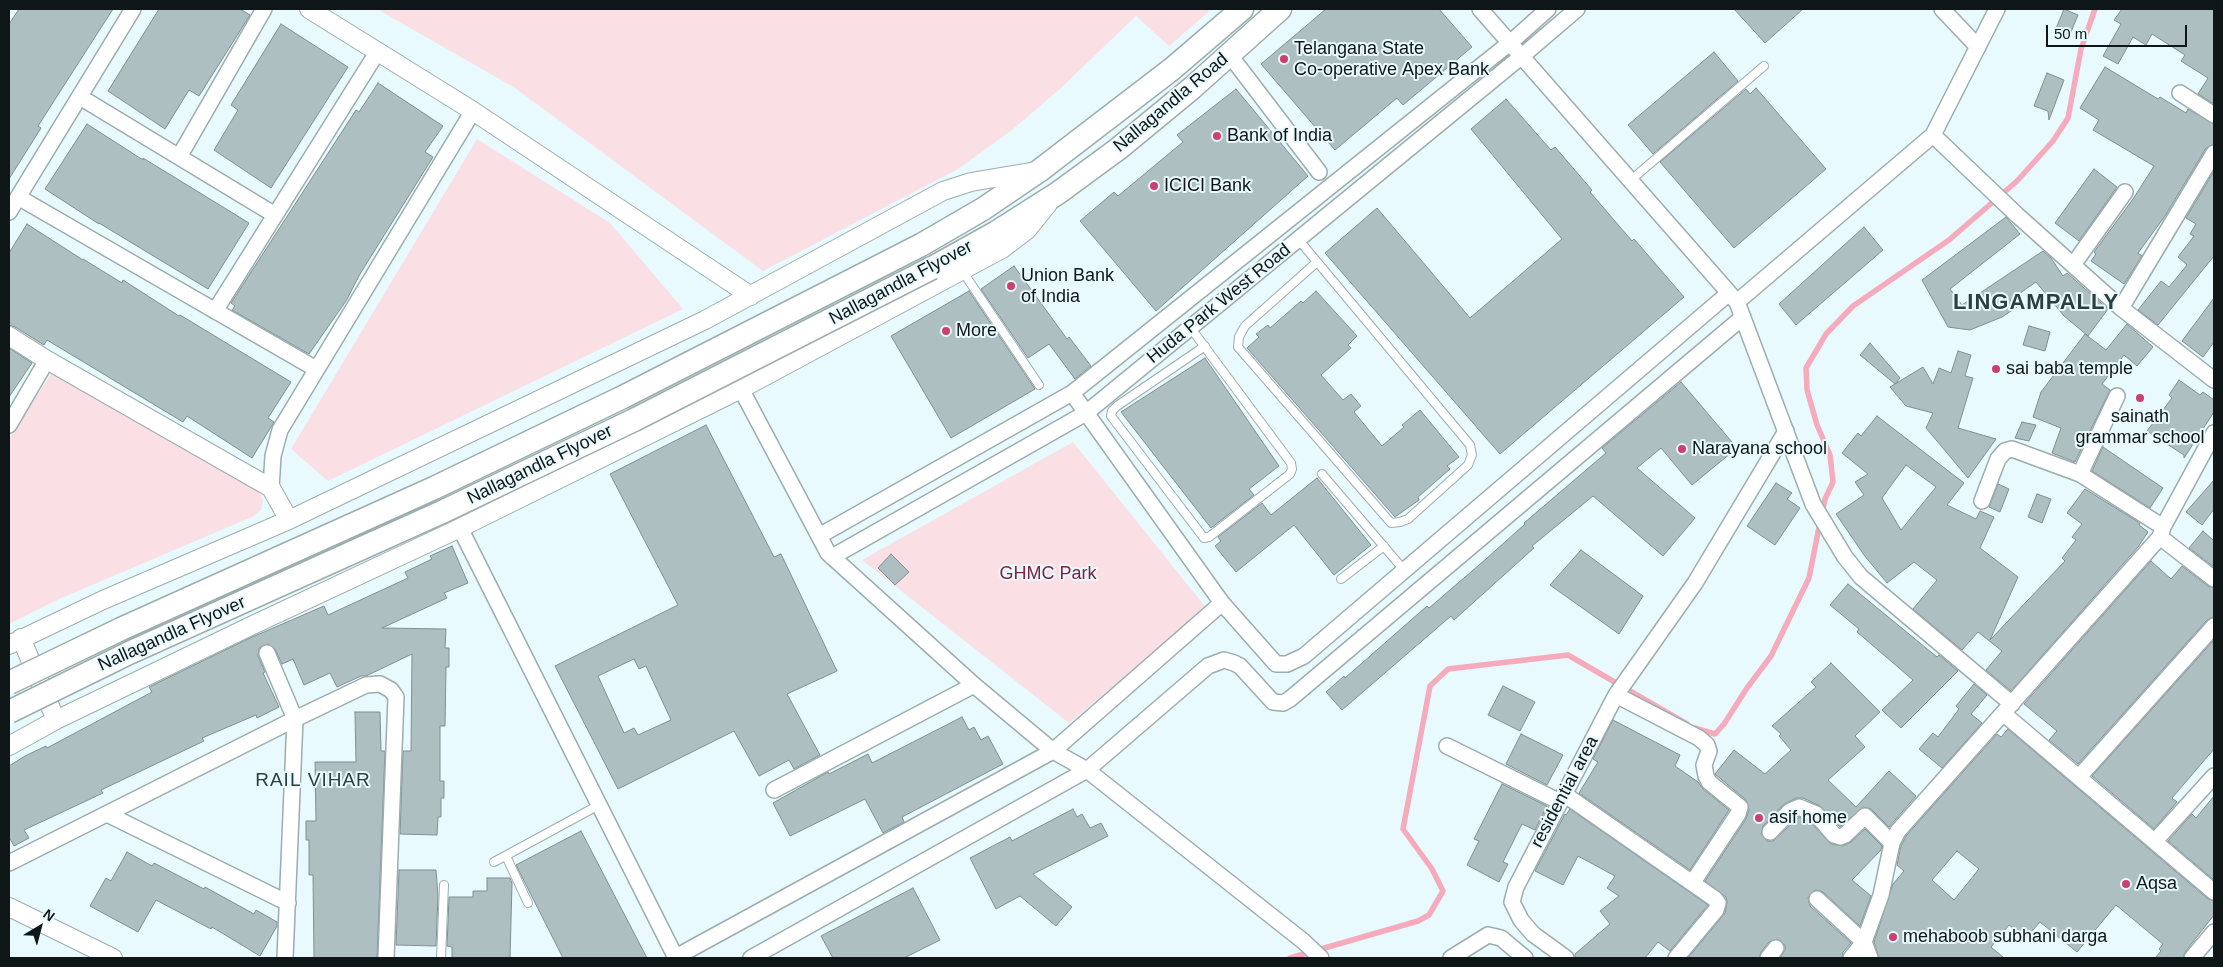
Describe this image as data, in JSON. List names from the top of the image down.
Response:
{
  "streets": {
    "main road": ["Nallagandla Road", "Nallagandla Flyover"],
    "street": ["Huda Park West Road", "residential area"]
  },
  "crossings": [
    ["Nallagandla Road", "Nallagandla Flyover"]
  ],
  "districts": ["LINGAMPALLY", "RAIL VIHAR"],
  "parks": ["GHMC Park"],
  "places": [
    "Telangana State Co-operative Apex Bank",
    "Bank of India",
    "ICICI Bank",
    "Union Bank of India",
    "More",
    "sai baba temple",
    "sainath grammar school",
    "Narayana school",
    "asif home",
    "Aqsa",
    "mehaboob subhani darga"
  ],
  "scale_bar": "50 m",
  "north": "top right"
}
